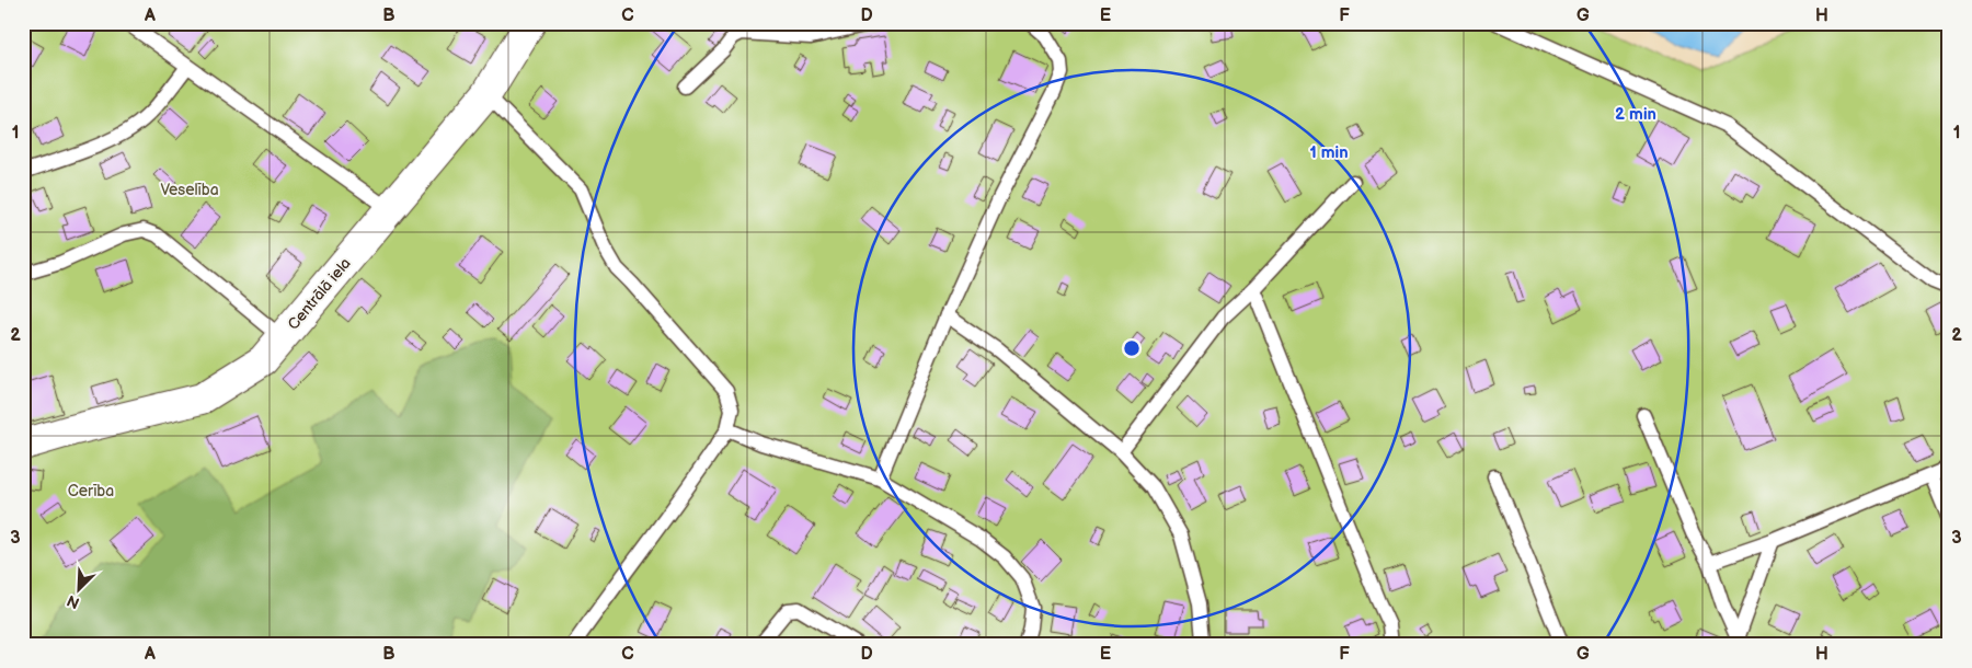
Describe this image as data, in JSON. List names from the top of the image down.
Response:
{
  "streets": {
    "street": ["Centrālā iela"]
  },
  "parks": ["Veselība", "Cerība"],
  "north": "bottom left",
  "grid": {
    "columns": [
      "A",
      "B",
      "C",
      "D",
      "E",
      "F",
      "G",
      "H"
    ],
    "rows": ["1", "2", "3"]
  },
  "rings": ["2 min", "1 min"]
}
